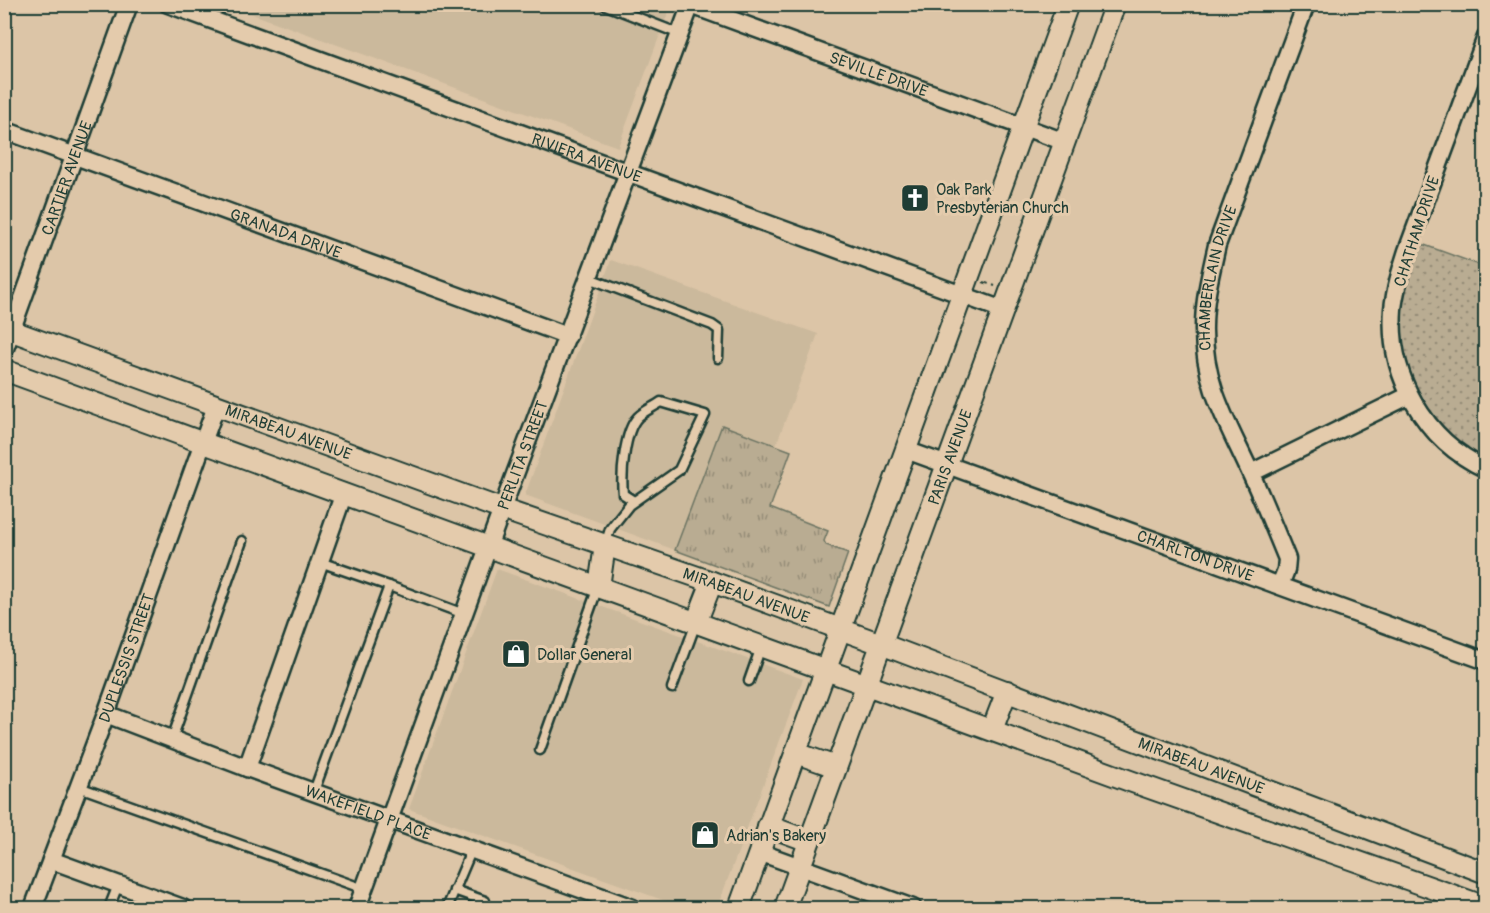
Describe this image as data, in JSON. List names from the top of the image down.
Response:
{
  "streets": {
    "street": [
      "SEVILLE DRIVE",
      "RIVIERA AVENUE",
      "CARTIER AVENUE",
      "CHATHAM DRIVE",
      "GRANADA DRIVE",
      "CHAMBERLAIN DRIVE",
      "MIRABEAU AVENUE",
      "PERLITA STREET",
      "PARIS AVENUE",
      "CHARLTON DRIVE",
      "DUPLESSIS STREET",
      "WAKEFIELD PLACE"
    ]
  },
  "crossings": [
    ["SEVILLE DRIVE", "PERLITA STREET"],
    ["SEVILLE DRIVE", "PARIS AVENUE"],
    ["RIVIERA AVENUE", "PERLITA STREET"],
    ["RIVIERA AVENUE", "PARIS AVENUE"],
    ["CARTIER AVENUE", "GRANADA DRIVE"],
    ["CARTIER AVENUE", "MIRABEAU AVENUE"],
    ["GRANADA DRIVE", "PERLITA STREET"],
    ["CHAMBERLAIN DRIVE", "CHARLTON DRIVE"],
    ["MIRABEAU AVENUE", "PERLITA STREET"],
    ["MIRABEAU AVENUE", "PARIS AVENUE"],
    ["MIRABEAU AVENUE", "DUPLESSIS STREET"],
    ["PERLITA STREET", "WAKEFIELD PLACE"],
    ["PARIS AVENUE", "CHARLTON DRIVE"],
    ["DUPLESSIS STREET", "WAKEFIELD PLACE"]
  ],
  "places": {
    "church": ["Oak Park Presbyterian Church"],
    "shop": ["Dollar General", "Adrian's Bakery"]
  }
}
